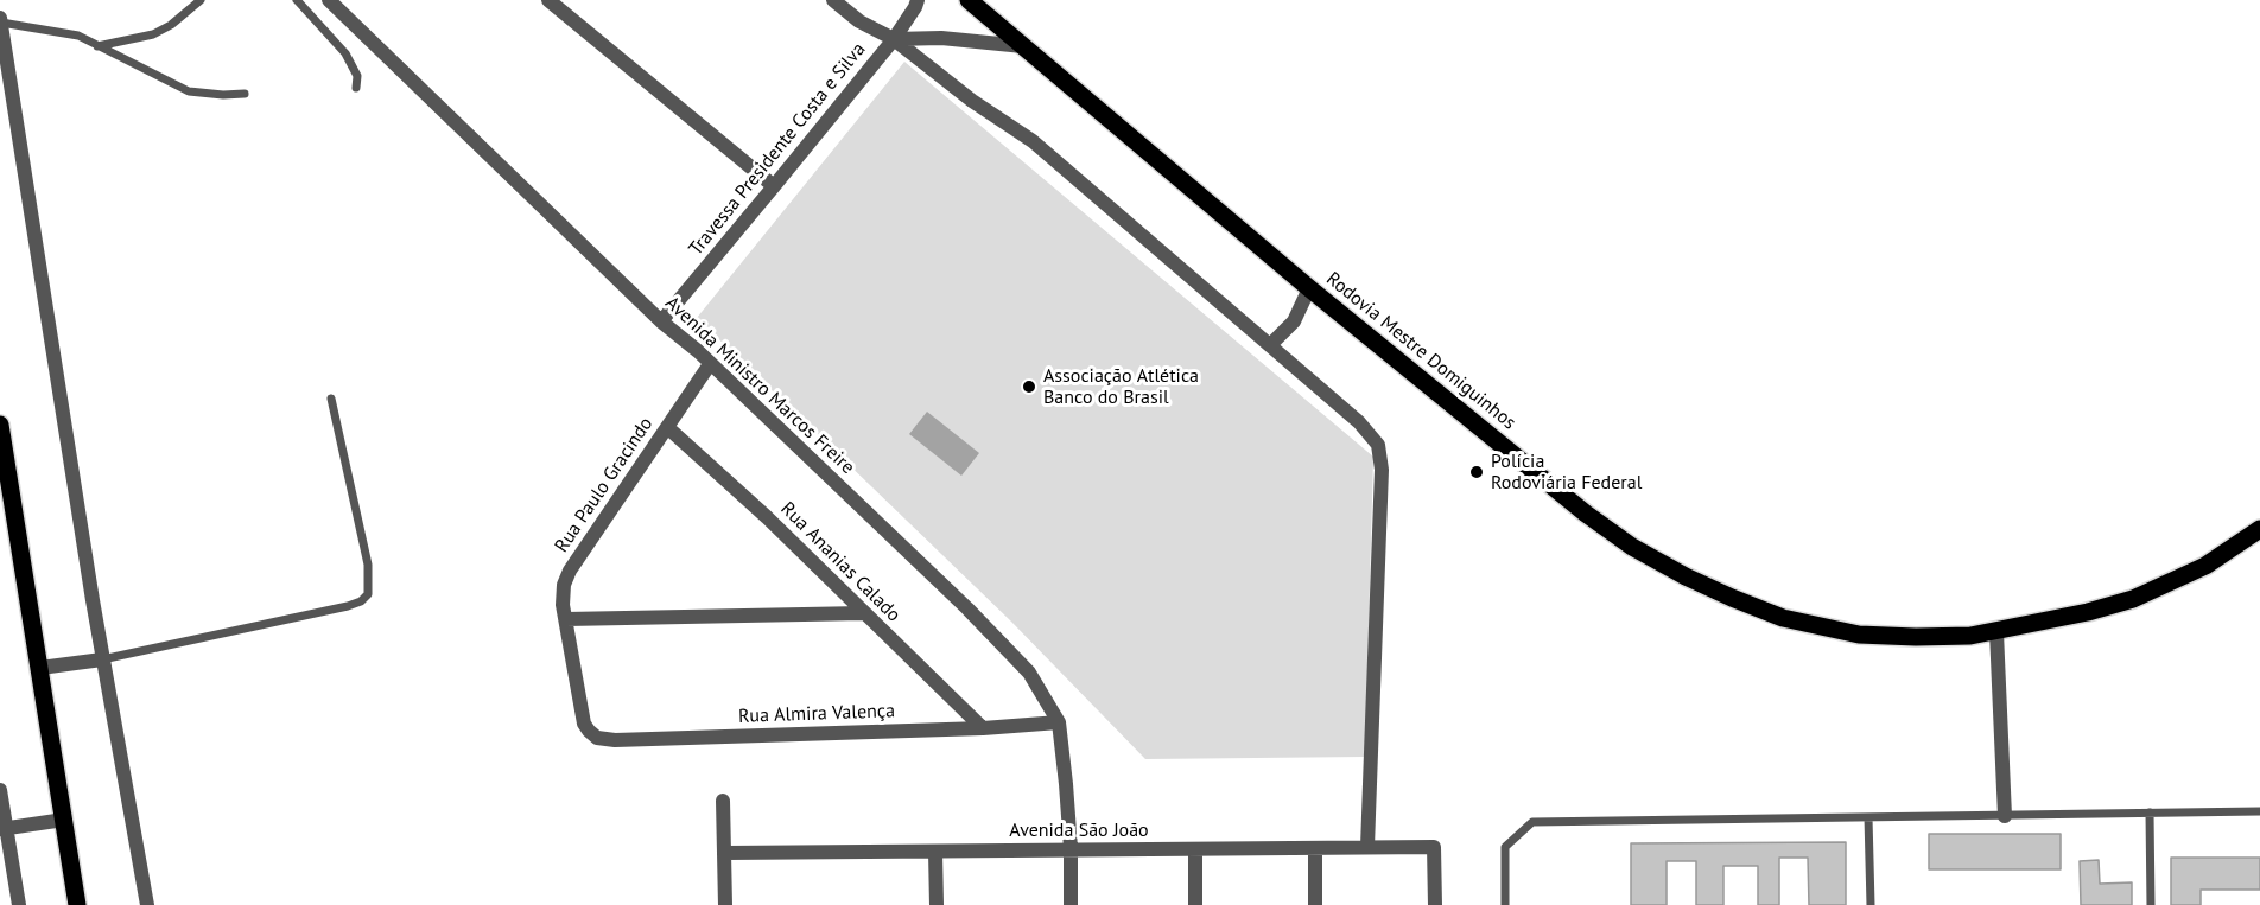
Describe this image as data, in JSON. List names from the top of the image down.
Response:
{
  "streets": {
    "main road": ["Rodovia Mestre Domiguinhos"],
    "street": [
      "Travessa Presidente Costa e Silva",
      "Avenida Ministro Marcos Freire",
      "Rua Paulo Gracindo",
      "Rua Ananias Calado",
      "Rua Almira Valença",
      "Avenida São João"
    ]
  },
  "crossings": [
    ["Travessa Presidente Costa e Silva", "Avenida Ministro Marcos Freire"],
    ["Avenida Ministro Marcos Freire", "Rua Paulo Gracindo"],
    ["Avenida Ministro Marcos Freire", "Rua Almira Valença"],
    ["Avenida Ministro Marcos Freire", "Avenida São João"],
    ["Rua Paulo Gracindo", "Rua Ananias Calado"],
    ["Rua Paulo Gracindo", "Rua Almira Valença"],
    ["Rua Ananias Calado", "Rua Almira Valença"]
  ],
  "places": ["Associação Atlética Banco do Brasil", "Polícia Rodoviária Federal"]
}
